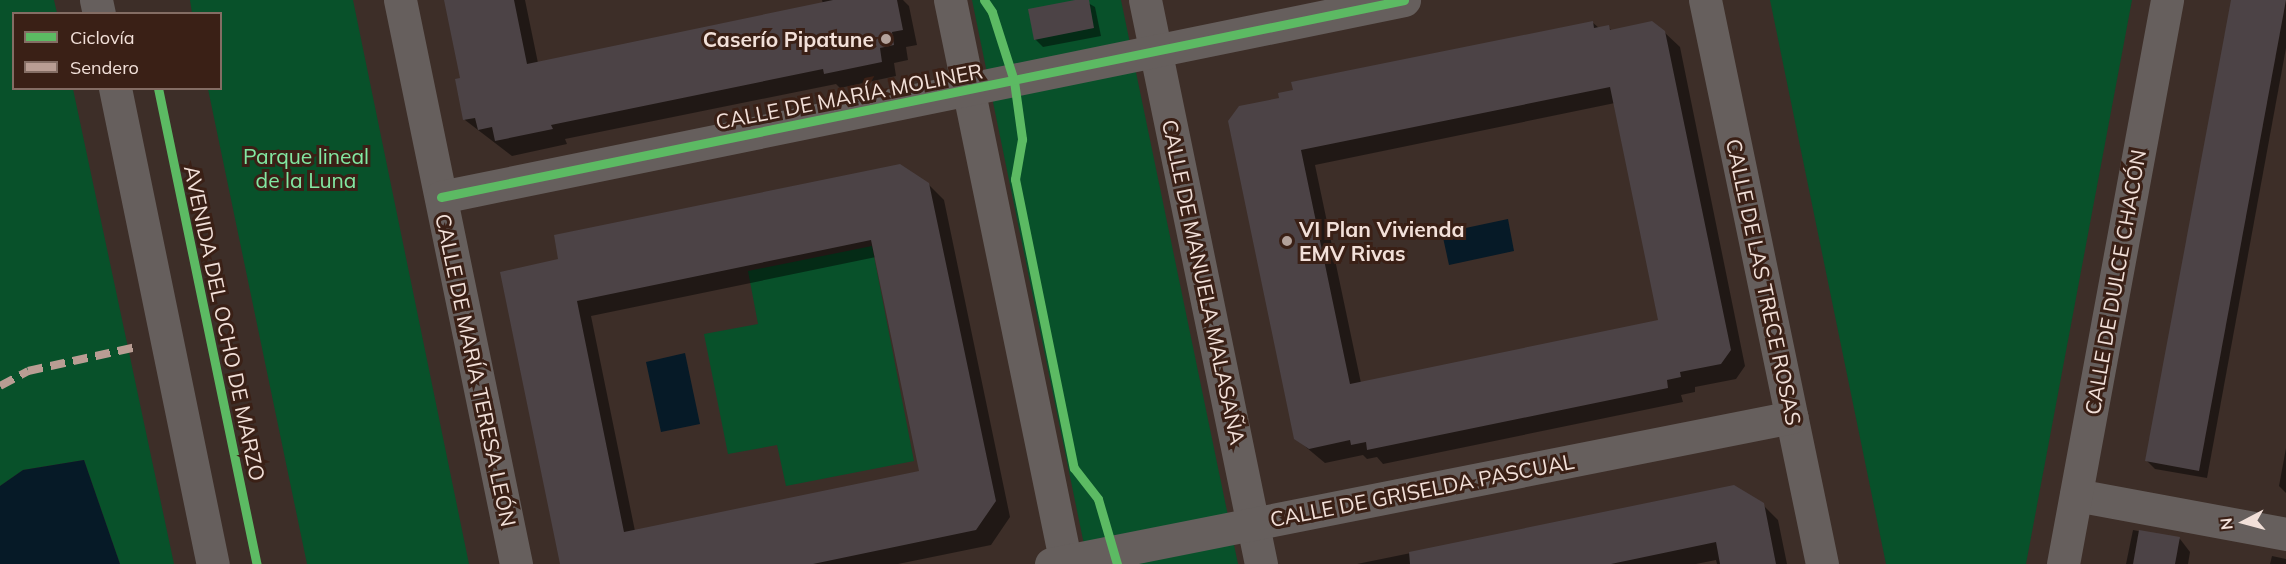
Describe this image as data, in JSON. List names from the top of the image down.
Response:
{
  "streets": {
    "street": [
      "CALLE DE MARÍA MOLINER",
      "CALLE DE MANUELA MALASAÑA",
      "CALLE DE LAS TRECE ROSAS",
      "CALLE DE DULCE CHACÓN",
      "CALLE DE MARÍA TERESA LEÓN",
      "CALLE DE GRISELDA PASCUAL"
    ],
    "cycle path": ["AVENIDA DEL OCHO DE MARZO"]
  },
  "crossings": [
    ["CALLE DE MARÍA MOLINER", "CALLE DE MANUELA MALASAÑA"],
    ["CALLE DE MARÍA MOLINER", "CALLE DE MARÍA TERESA LEÓN"],
    ["CALLE DE MANUELA MALASAÑA", "CALLE DE GRISELDA PASCUAL"],
    ["CALLE DE LAS TRECE ROSAS", "CALLE DE GRISELDA PASCUAL"]
  ],
  "parks": ["Parque lineal de la Luna"],
  "places": ["Caserío Pipatune", "VI Plan Vivienda EMV Rivas"],
  "legend": ["Ciclovía", "Sendero"],
  "north": "left"
}
